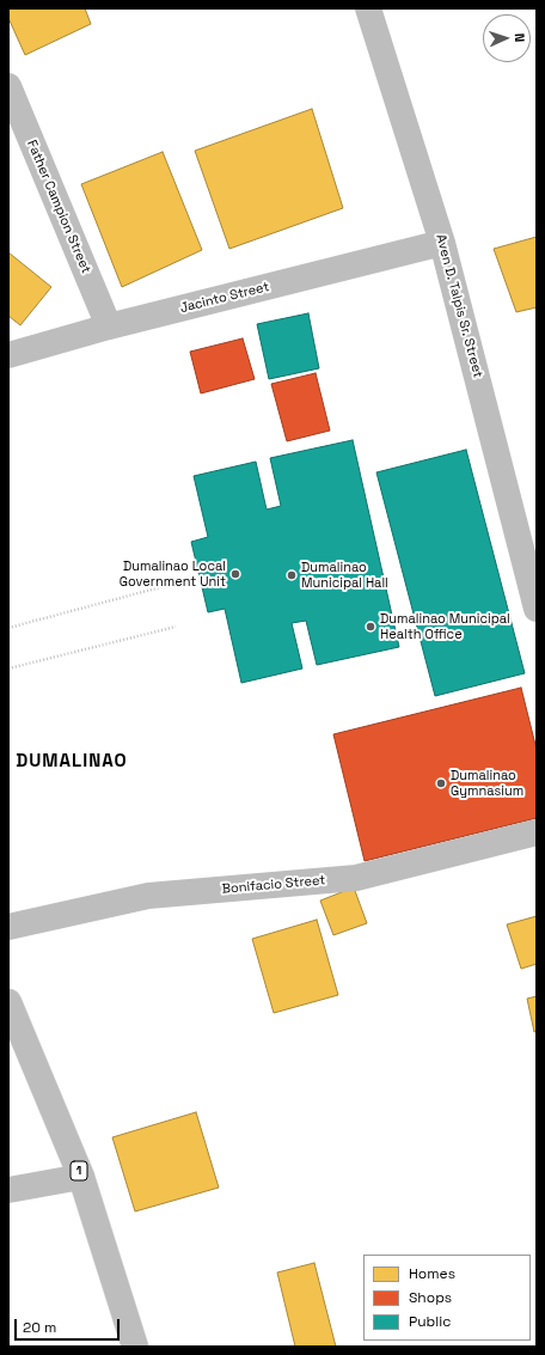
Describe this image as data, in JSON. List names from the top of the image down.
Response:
{
  "streets": {
    "main road": [
      "Father Campion Street",
      "Jacinto Street",
      "Aven D. Talpis Sr. Street",
      "Bonifacio Street",
      "1"
    ]
  },
  "crossings": [
    ["Father Campion Street", "Jacinto Street"],
    ["Jacinto Street", "Aven D. Talpis Sr. Street"]
  ],
  "districts": ["DUMALINAO"],
  "places": [
    "Dumalinao Local Government Unit",
    "Dumalinao Municipal Hall",
    "Dumalinao Municipal Health Office",
    "Dumalinao Gymnasium"
  ],
  "legend": ["Homes", "Shops", "Public"],
  "scale_bar": "20 m",
  "north": "right"
}
